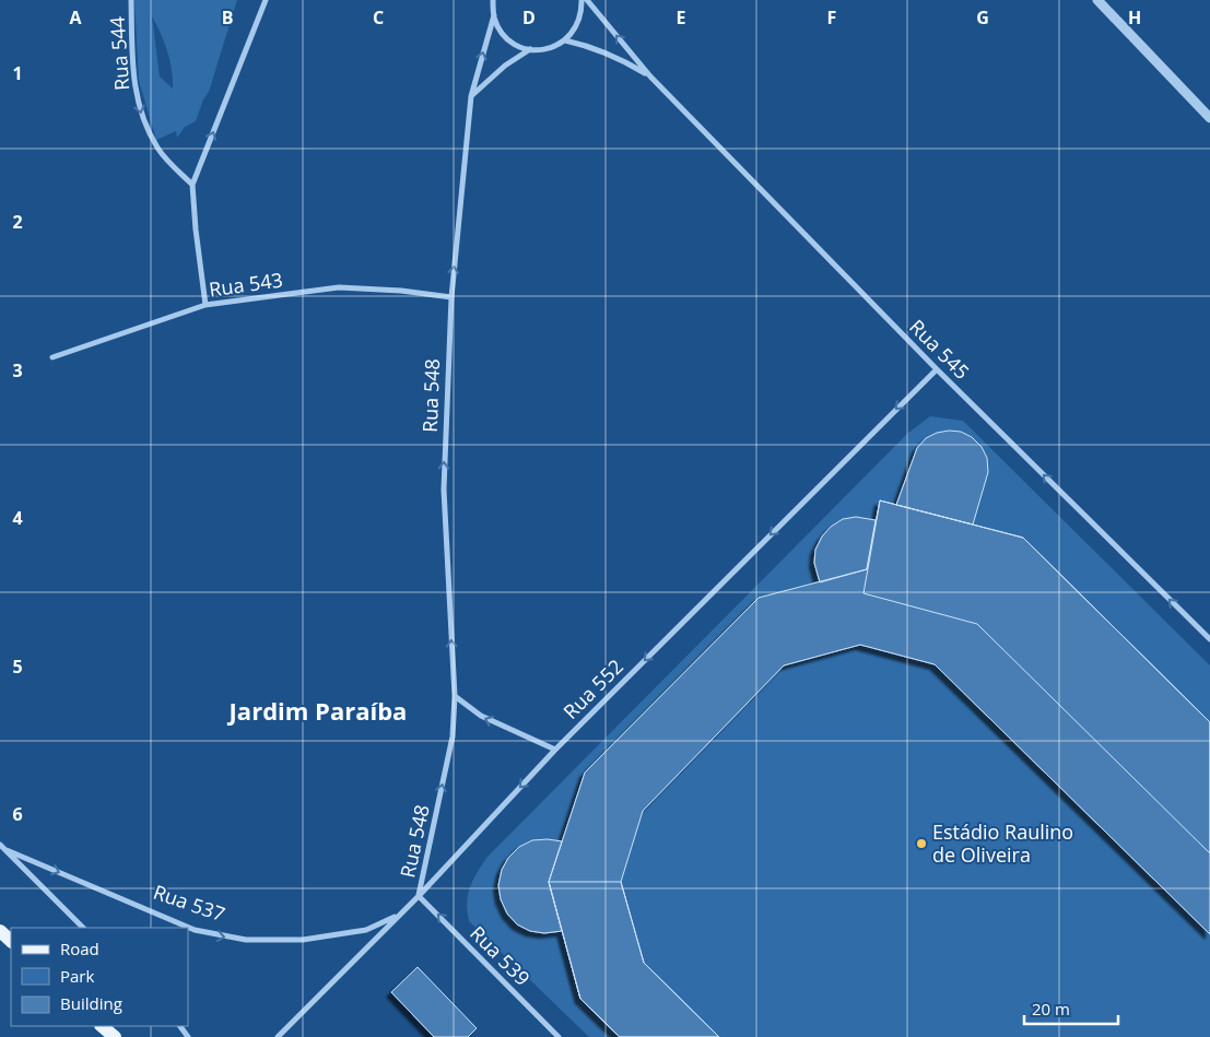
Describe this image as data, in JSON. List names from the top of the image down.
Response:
{
  "streets": {
    "street": [
      "Rua 544",
      "Rua 543",
      "Rua 545",
      "Rua 548",
      "Rua 552",
      "Rua 537",
      "Rua 539"
    ]
  },
  "crossings": [
    ["Rua 543", "Rua 548"],
    ["Rua 545", "Rua 552"],
    ["Rua 548", "Rua 552"],
    ["Rua 548", "Rua 539"],
    ["Rua 552", "Rua 537"],
    ["Rua 552", "Rua 539"]
  ],
  "one_way": [
    "Rua 544",
    "Rua 545",
    "Rua 548",
    "Rua 552",
    "Rua 537",
    "Rua 539"
  ],
  "districts": ["Jardim Paraíba"],
  "places": ["Estádio Raulino de Oliveira"],
  "legend": ["Road", "Park", "Building"],
  "scale_bar": "20 m",
  "grid": {
    "columns": [
      "A",
      "B",
      "C",
      "D",
      "E",
      "F",
      "G",
      "H"
    ],
    "rows": [
      "1",
      "2",
      "3",
      "4",
      "5",
      "6"
    ]
  }
}
